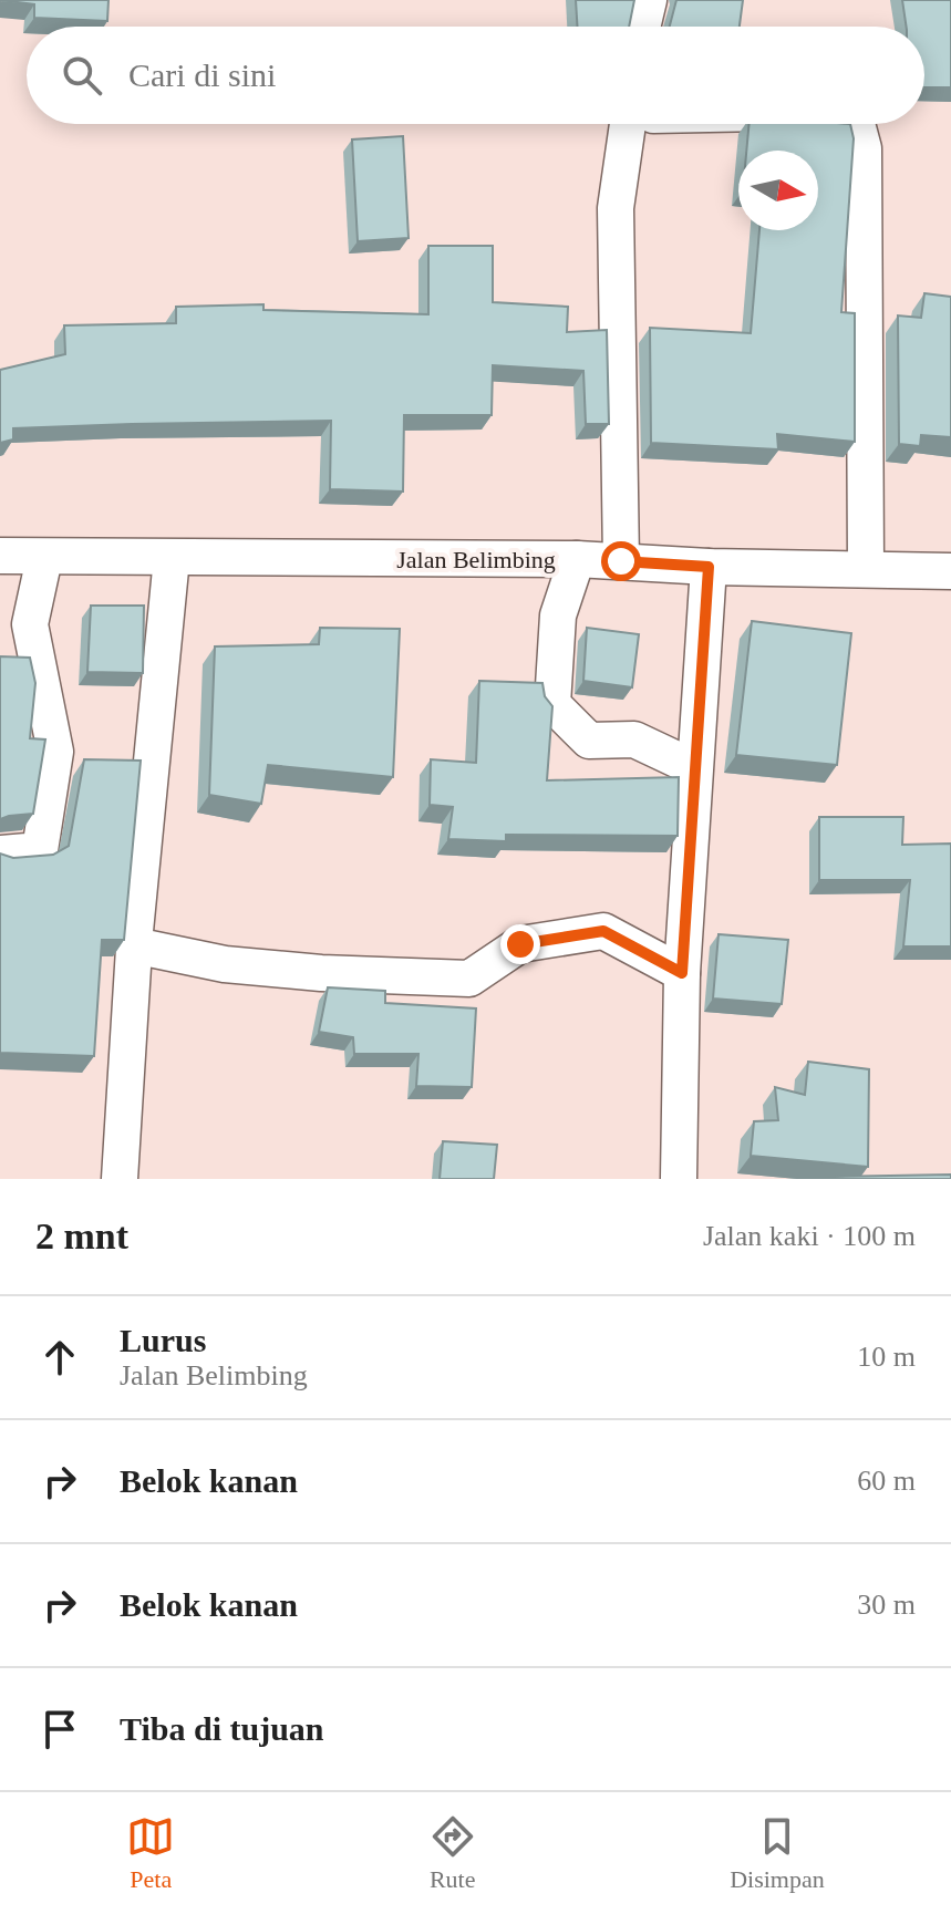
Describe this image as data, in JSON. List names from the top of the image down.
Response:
{
  "streets": {
    "street": ["Jalan Belimbing"]
  },
  "north": "right",
  "page": {
    "search": "Cari di sini",
    "heading": ["2 mnt", "Jalan kaki · 100 m"],
    "list": [
      ["Lurus", "Jalan Belimbing", "10 m"],
      ["Belok kanan", "60 m"],
      ["Belok kanan", "30 m"],
      "Tiba di tujuan"
    ],
    "nav": ["Peta", "Rute", "Disimpan"]
  }
}
